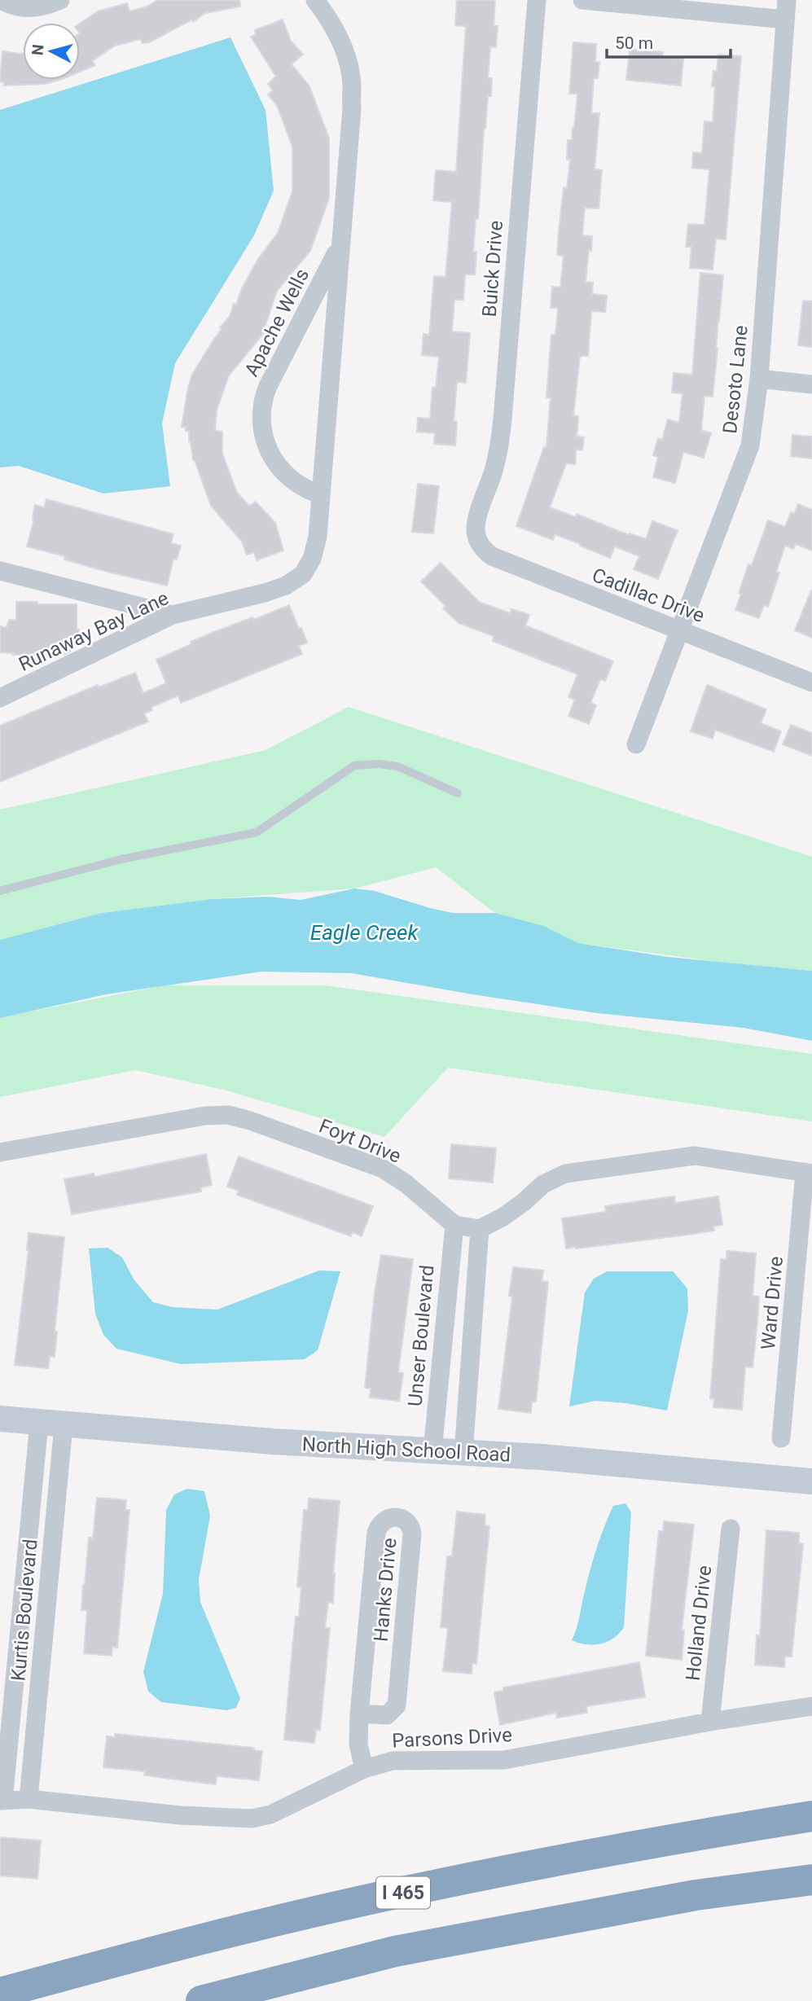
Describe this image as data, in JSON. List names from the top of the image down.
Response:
{
  "streets": {
    "highway": ["I 465"],
    "street": [
      "Buick Drive",
      "Apache Wells",
      "Desoto Lane",
      "Cadillac Drive",
      "Runaway Bay Lane",
      "Foyt Drive",
      "Ward Drive",
      "Unser Boulevard",
      "North High School Road",
      "Hanks Drive",
      "Kurtis Boulevard",
      "Holland Drive",
      "Parsons Drive"
    ]
  },
  "crossings": [
    ["Buick Drive", "Cadillac Drive"],
    ["Apache Wells", "Runaway Bay Lane"],
    ["Desoto Lane", "Cadillac Drive"],
    ["Foyt Drive", "Unser Boulevard"],
    ["Unser Boulevard", "North High School Road"],
    ["North High School Road", "Kurtis Boulevard"],
    ["Hanks Drive", "Parsons Drive"],
    ["Kurtis Boulevard", "Parsons Drive"],
    ["Holland Drive", "Parsons Drive"]
  ],
  "water": ["Eagle Creek"],
  "scale_bar": "50 m",
  "north": "left"
}
